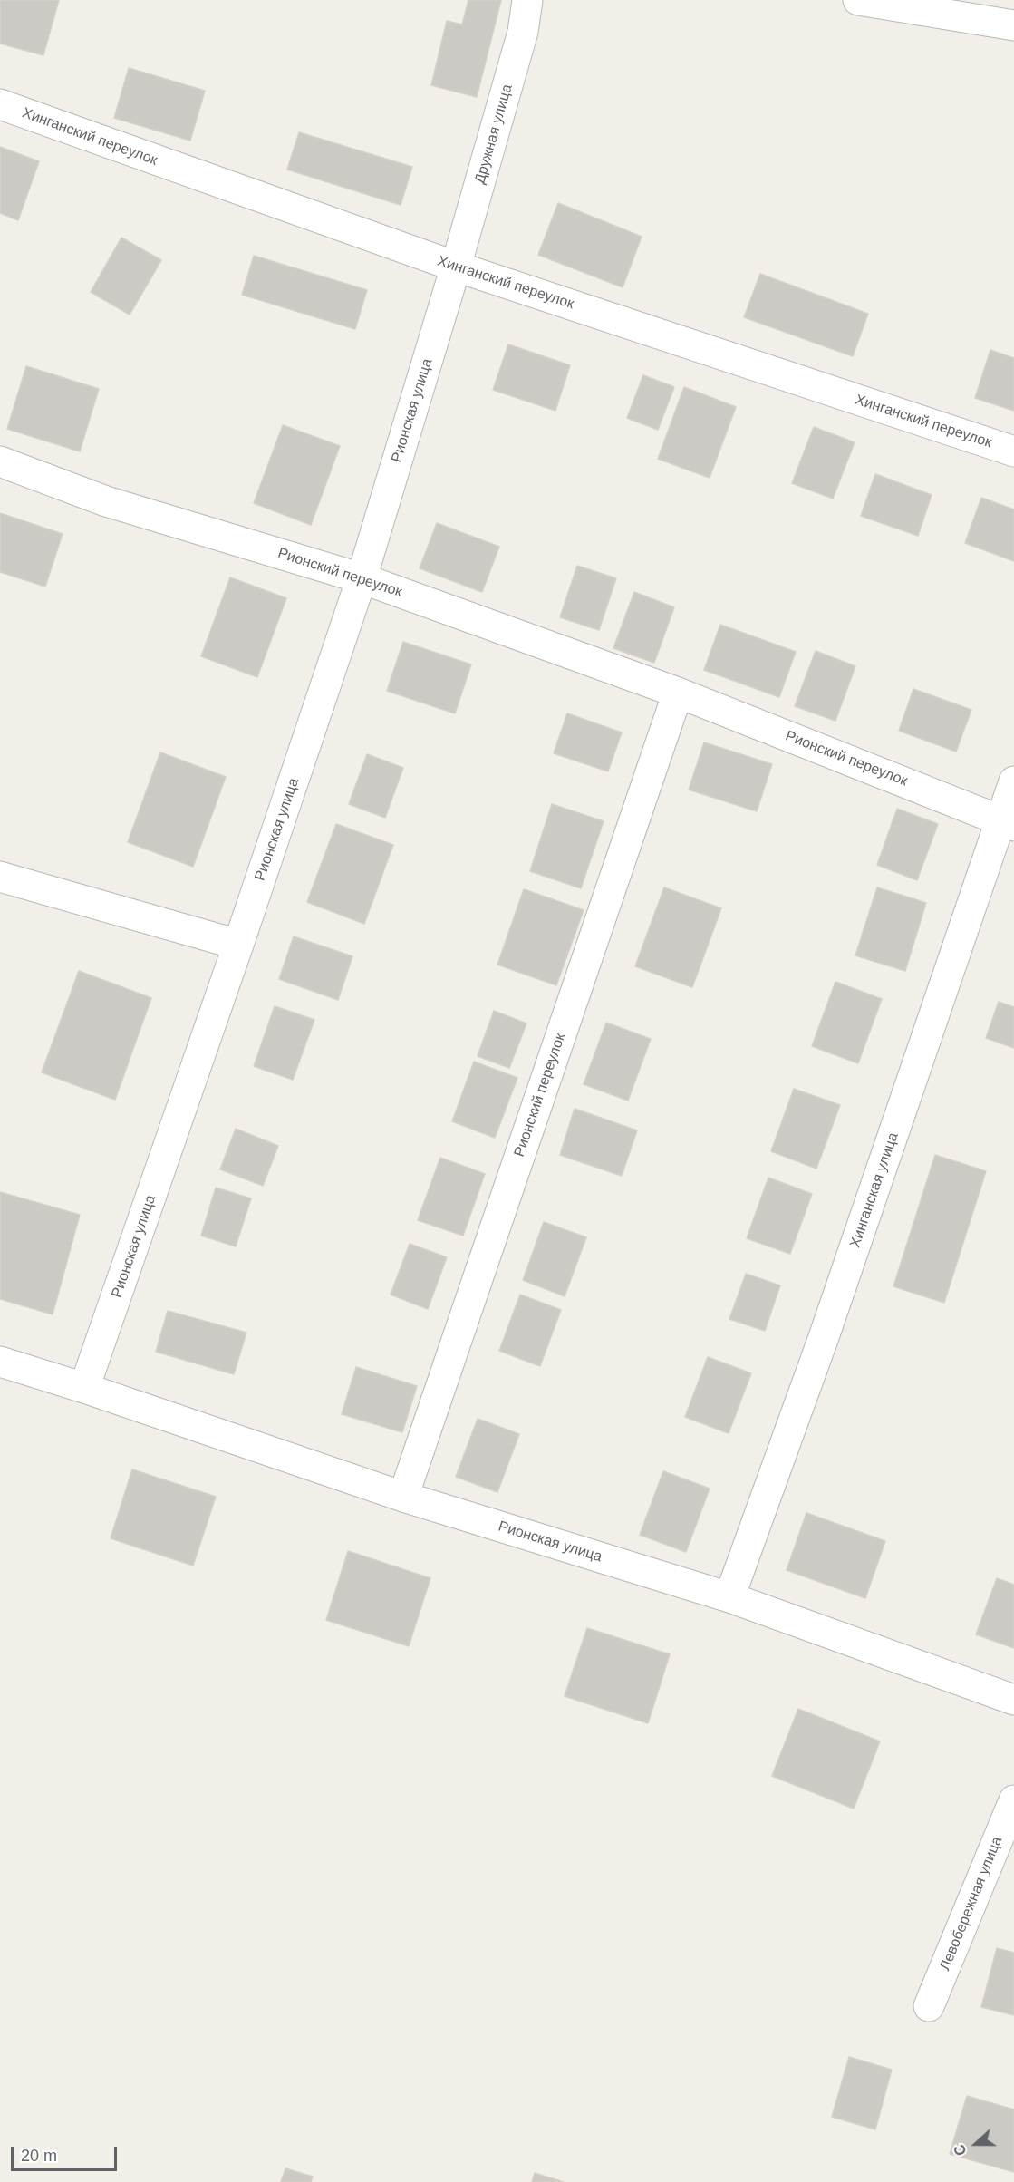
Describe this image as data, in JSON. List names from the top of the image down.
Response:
{
  "streets": {
    "street": [
      "Дружная улица",
      "Хинганский переулок",
      "Рионская улица",
      "Рионский переулок",
      "Хинганская улица",
      "Левобережная улица"
    ]
  },
  "crossings": [
    ["Дружная улица", "Хинганский переулок"],
    ["Дружная улица", "Рионская улица"],
    ["Хинганский переулок", "Рионская улица"],
    ["Рионская улица", "Рионский переулок"],
    ["Рионская улица", "Хинганская улица"],
    ["Рионский переулок", "Хинганская улица"]
  ],
  "scale_bar": "20 m",
  "north": "left"
}
